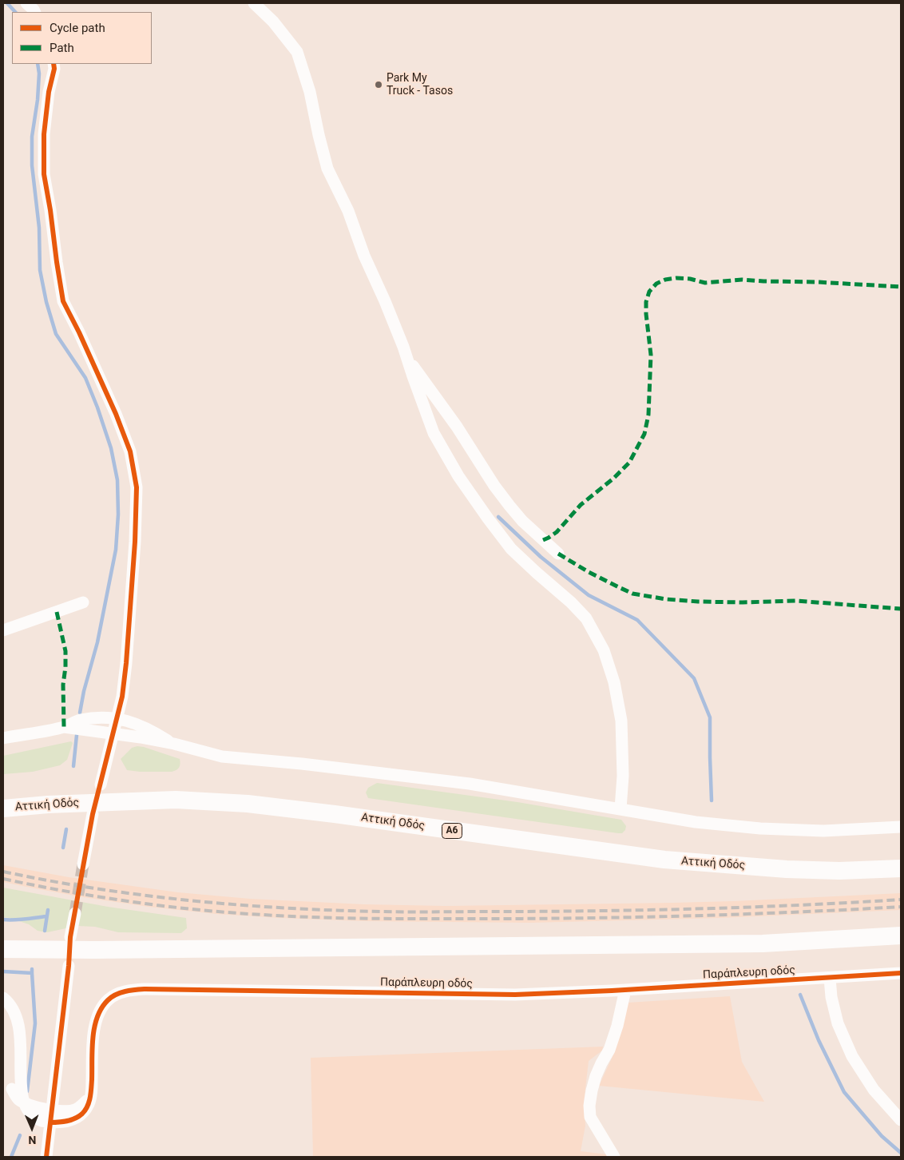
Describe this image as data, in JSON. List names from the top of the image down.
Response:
{
  "streets": {
    "highway": ["Αττική Οδός", "Α6"],
    "street": ["Παράπλευρη οδός"]
  },
  "places": ["Park My Truck - Tasos"],
  "legend": ["Cycle path", "Path"],
  "north": "bottom"
}
